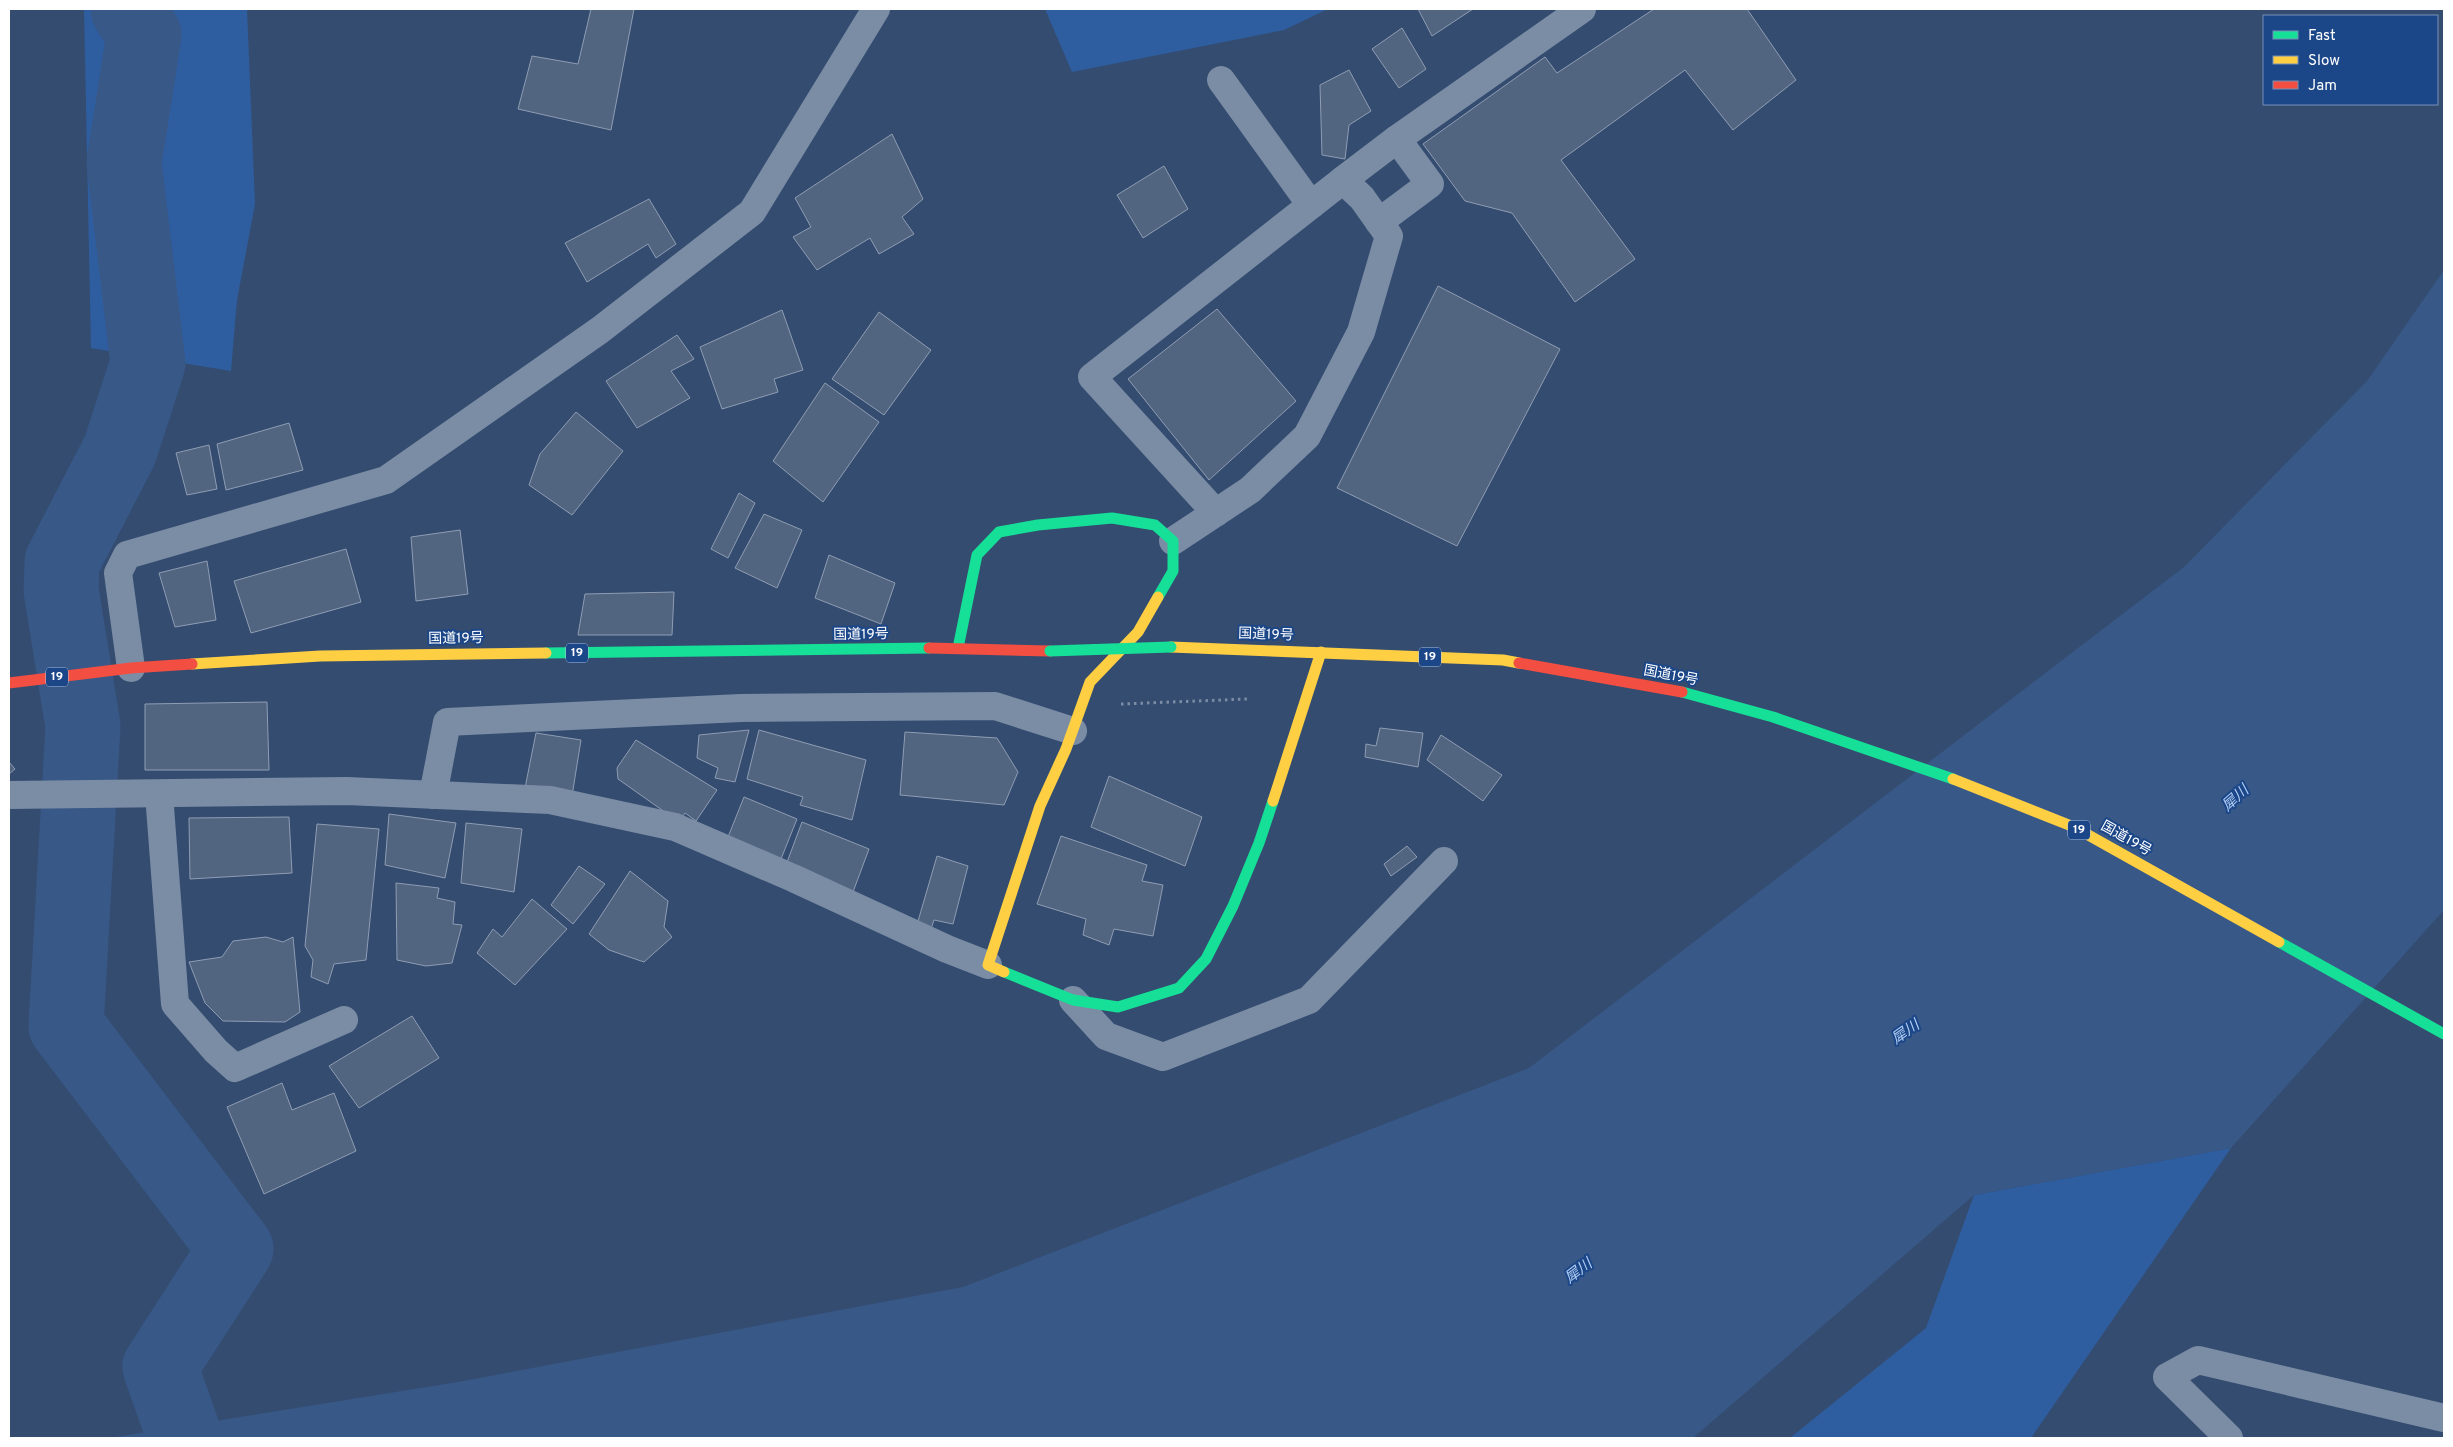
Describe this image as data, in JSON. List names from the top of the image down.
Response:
{
  "streets": {
    "main road": ["国道19号", "19"]
  },
  "water": ["犀川"],
  "legend": ["Fast", "Slow", "Jam"]
}
